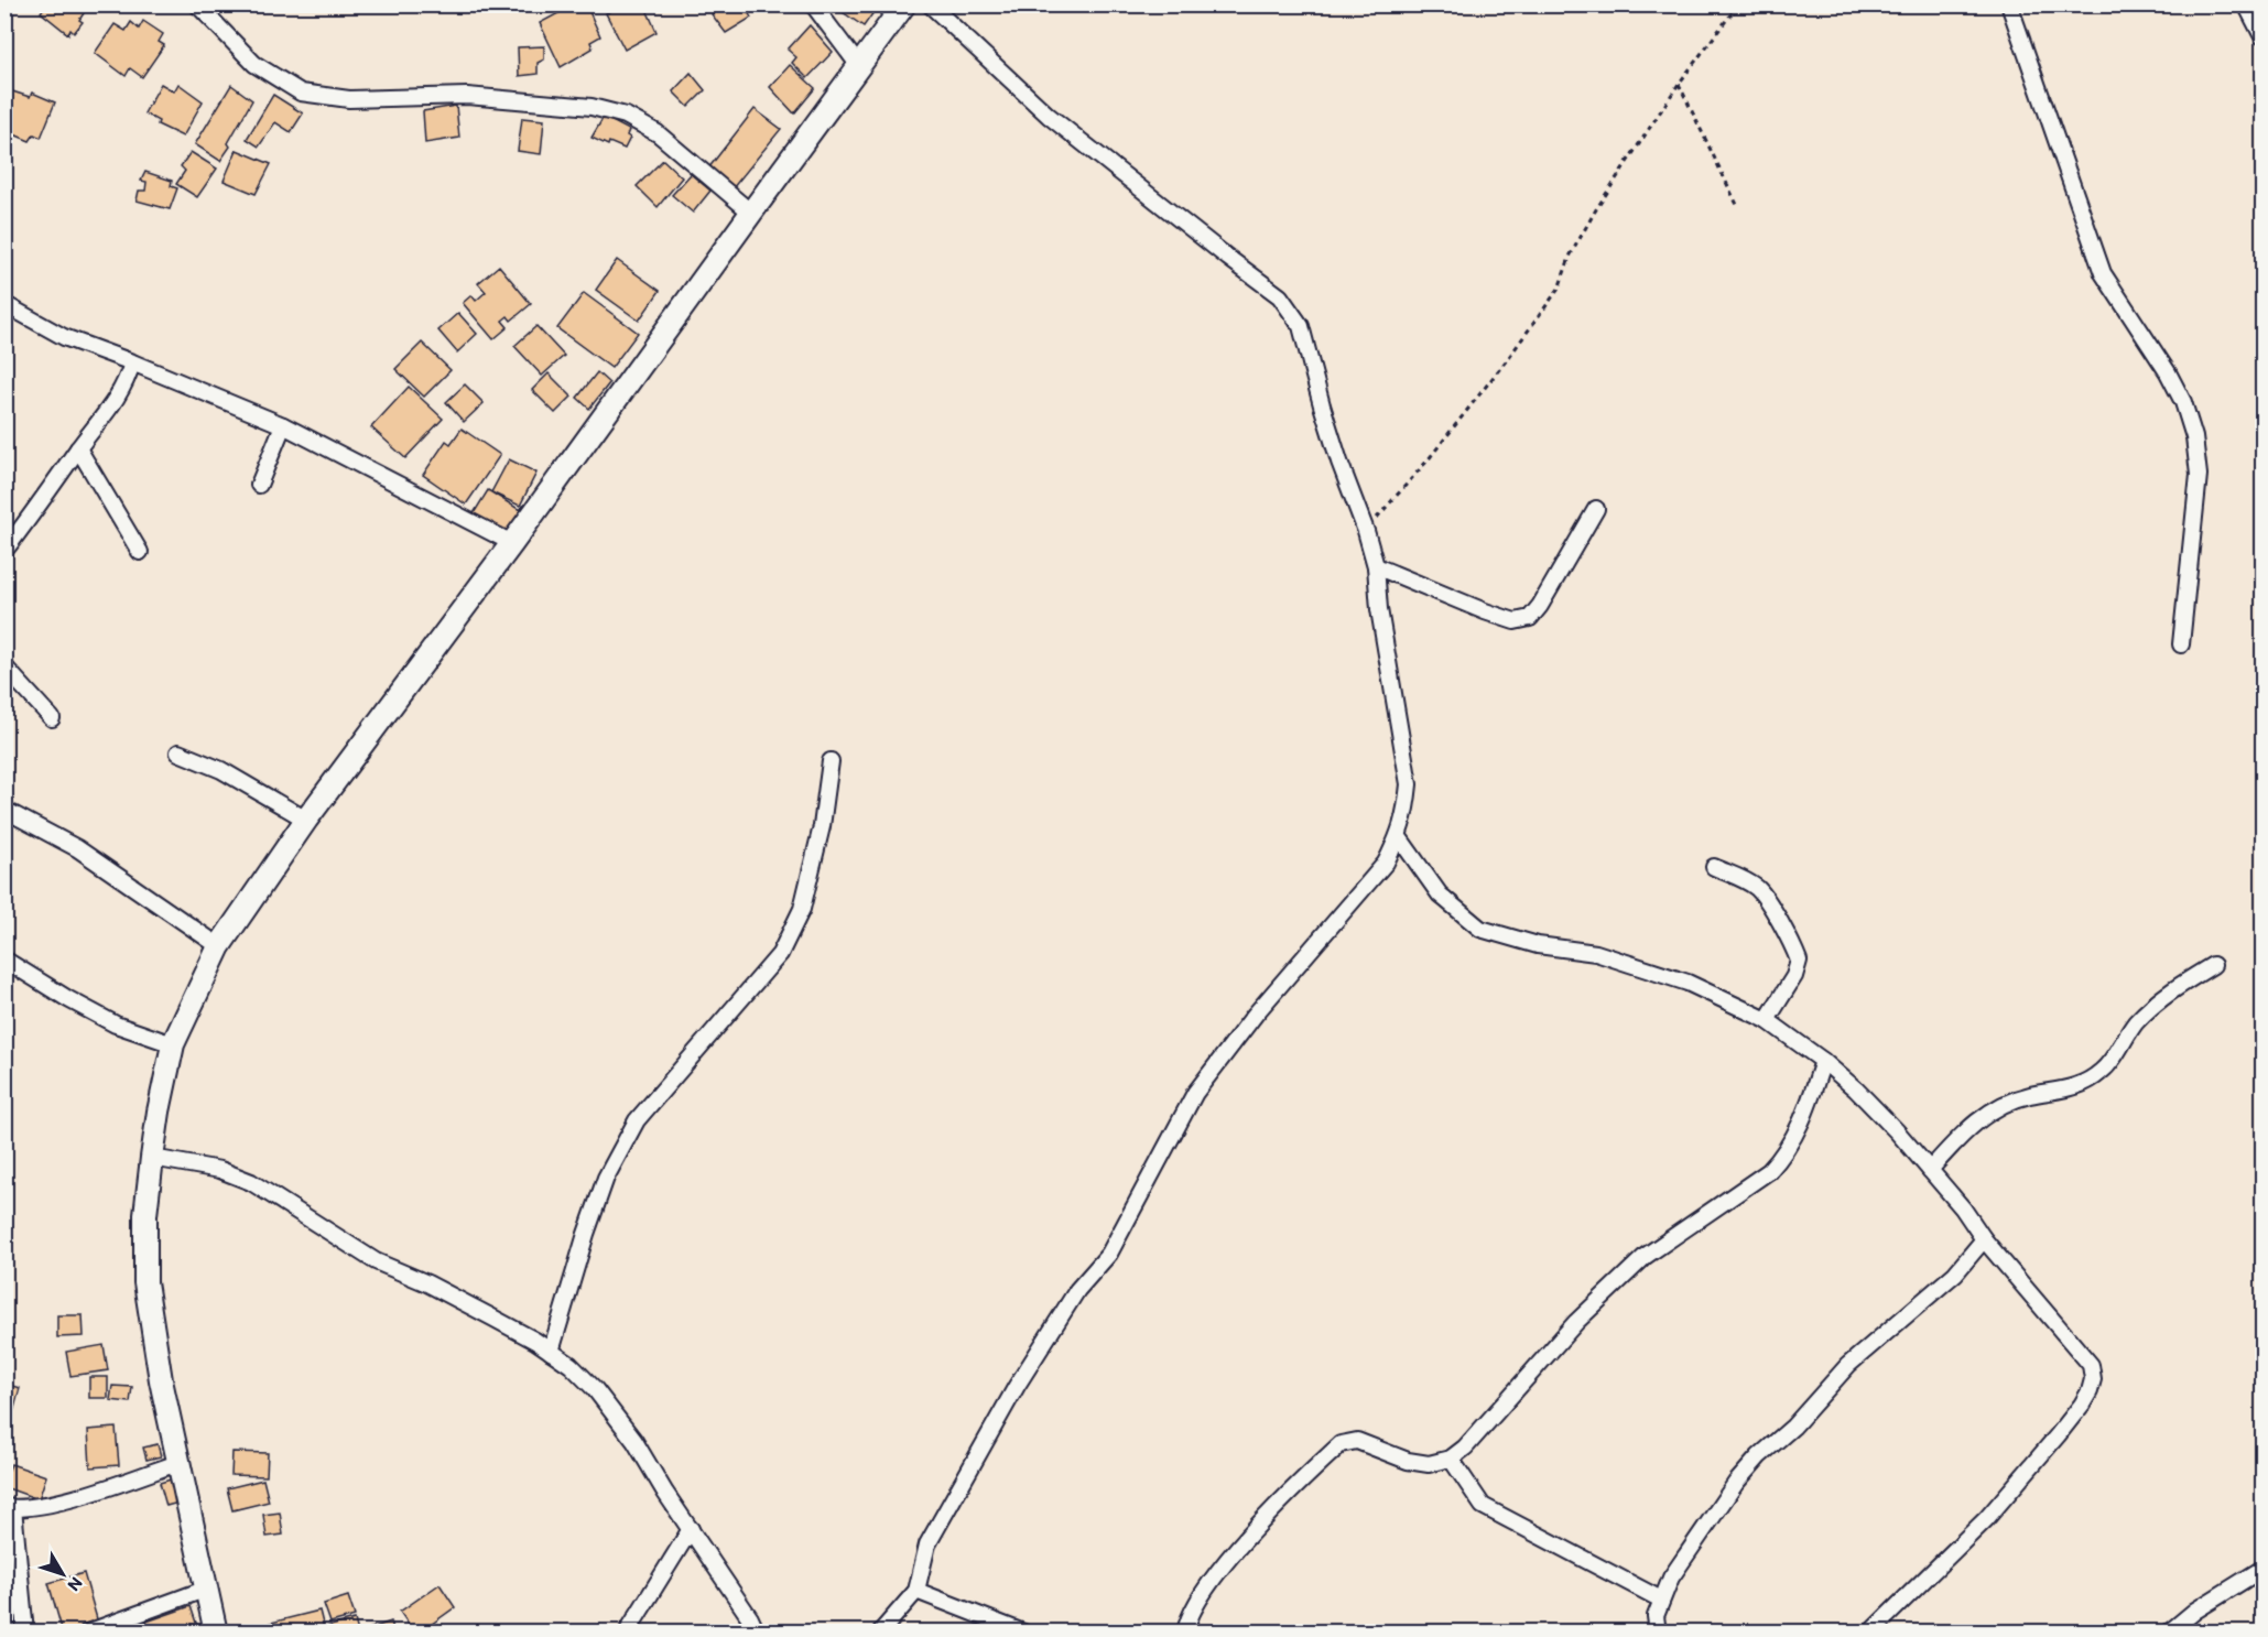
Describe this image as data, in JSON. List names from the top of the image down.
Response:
{
  "north": "bottom right"
}
